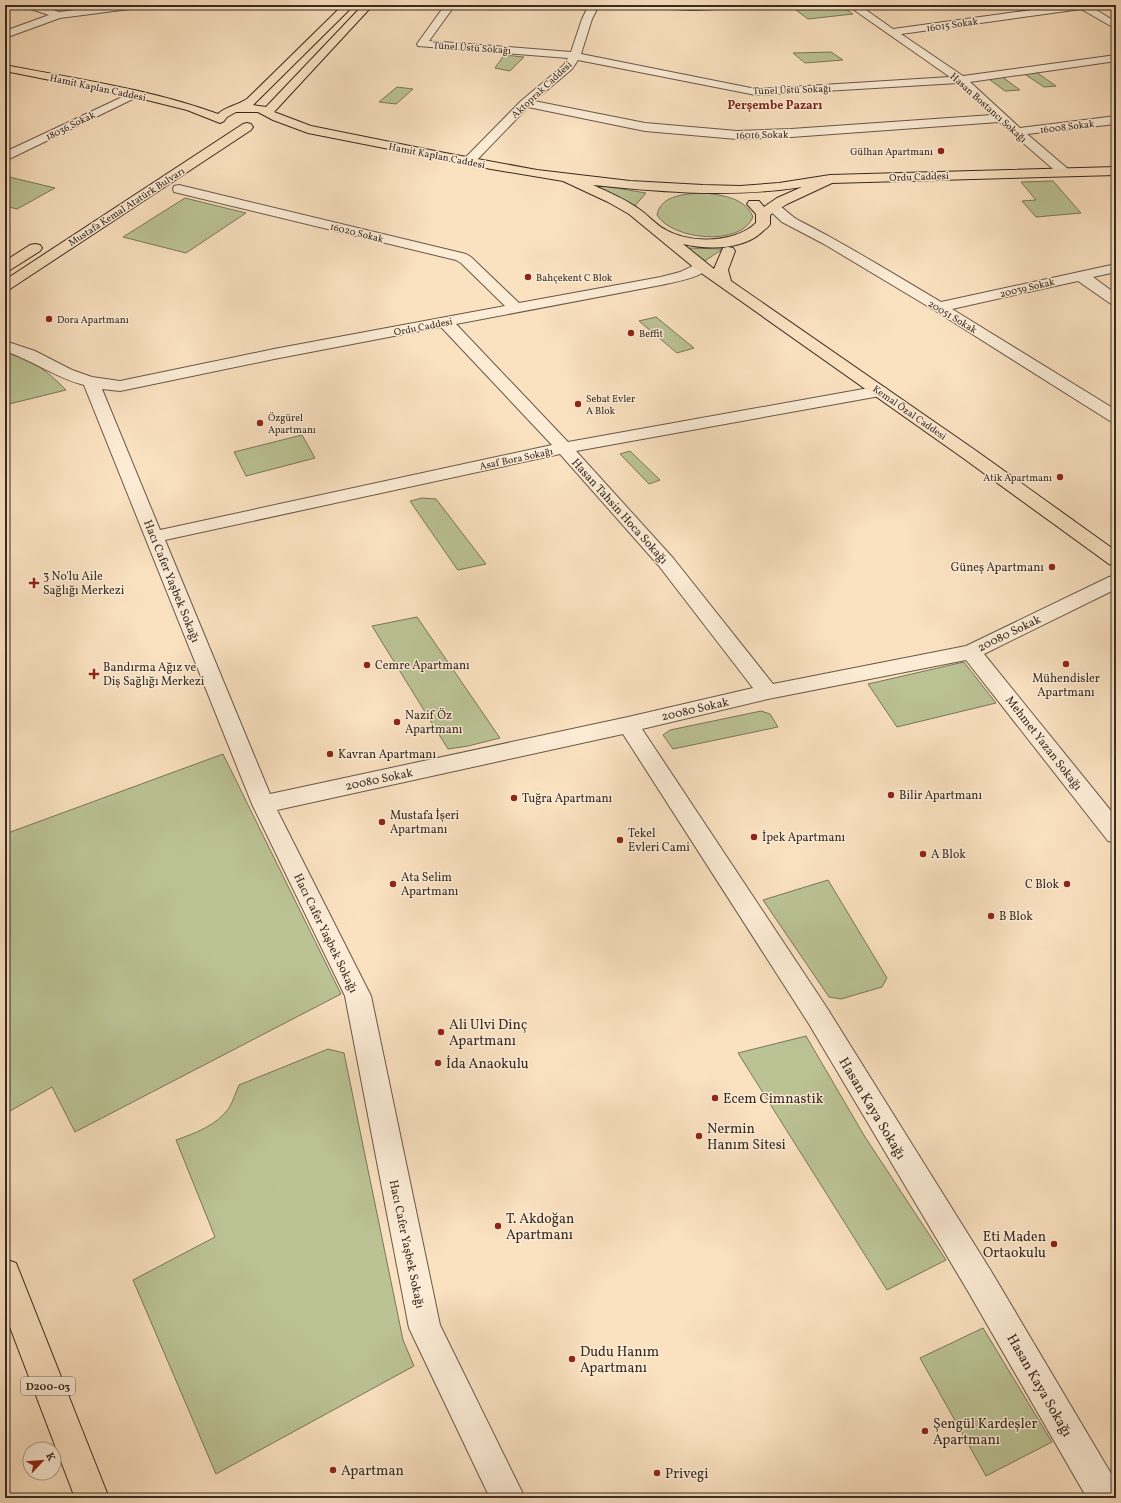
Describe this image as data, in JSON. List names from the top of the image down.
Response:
{
  "streets": {
    "main road": [
      "Hamit Kaplan Caddesi",
      "Ordu Caddesi",
      "Mustafa Kemal Atatürk Bulvarı",
      "Kemal Özal Caddesi",
      "D200-03"
    ],
    "street": [
      "16015 Sokak",
      "Tünel Üstü Sokağı",
      "Aktoprak Caddesi",
      "Hasan Bostancı Sokağı",
      "18036 Sokak",
      "16008 Sokak",
      "16016 Sokak",
      "16020 Sokak",
      "20039 Sokak",
      "20051 Sokak",
      "Asaf Bora Sokağı",
      "Hasan Tahsin Hoca Sokağı",
      "Hacı Cafer Yaşbek Sokağı",
      "20080 Sokak",
      "Mehmet Yazan Sokağı",
      "Hasan Kaya Sokağı"
    ]
  },
  "crossings": [
    ["16015 Sokak", "Hasan Bostancı Sokağı"],
    ["Tünel Üstü Sokağı", "Aktoprak Caddesi"],
    ["Tünel Üstü Sokağı", "Hasan Bostancı Sokağı"],
    ["Hamit Kaplan Caddesi", "Aktoprak Caddesi"],
    ["Hamit Kaplan Caddesi", "18036 Sokak"],
    ["Hamit Kaplan Caddesi", "Ordu Caddesi"],
    ["Hamit Kaplan Caddesi", "Mustafa Kemal Atatürk Bulvarı"],
    ["Hamit Kaplan Caddesi", "Kemal Özal Caddesi"],
    ["Aktoprak Caddesi", "16016 Sokak"],
    ["Hasan Bostancı Sokağı", "16008 Sokak"],
    ["Hasan Bostancı Sokağı", "16016 Sokak"],
    ["Hasan Bostancı Sokağı", "Ordu Caddesi"],
    ["Ordu Caddesi", "16020 Sokak"],
    ["Ordu Caddesi", "20051 Sokak"],
    ["Ordu Caddesi", "Kemal Özal Caddesi"],
    ["Ordu Caddesi", "Hasan Tahsin Hoca Sokağı"],
    ["Ordu Caddesi", "Hacı Cafer Yaşbek Sokağı"],
    ["20039 Sokak", "20051 Sokak"],
    ["Kemal Özal Caddesi", "Asaf Bora Sokağı"],
    ["Asaf Bora Sokağı", "Hasan Tahsin Hoca Sokağı"],
    ["Asaf Bora Sokağı", "Hacı Cafer Yaşbek Sokağı"],
    ["Hasan Tahsin Hoca Sokağı", "20080 Sokak"],
    ["Hacı Cafer Yaşbek Sokağı", "20080 Sokak"],
    ["20080 Sokak", "Mehmet Yazan Sokağı"],
    ["20080 Sokak", "Hasan Kaya Sokağı"]
  ],
  "districts": ["Perşembe Pazarı"],
  "places": {
    "other": [
      "Gülhan Apartmanı",
      "Bahçekent C Blok",
      "Dora Apartmanı",
      "Beffit",
      "Sebat Evler A Blok",
      "Özgürel Apartmanı",
      "Atik Apartmanı",
      "Güneş Apartmanı",
      "Mühendisler Apartmanı",
      "Cemre Apartmanı",
      "Nazif Öz Apartmanı",
      "Kavran Apartmanı",
      "Bilir Apartmanı",
      "Tuğra Apartmanı",
      "Mustafa İşeri Apartmanı",
      "İpek Apartmanı",
      "Tekel Evleri Cami",
      "A Blok",
      "Ata Selim Apartmanı",
      "C Blok",
      "B Blok",
      "Ali Ulvi Dinç Apartmanı",
      "İda Anaokulu",
      "Ecem Cimnastik",
      "Nermin Hanım Sitesi",
      "T. Akdoğan Apartmanı",
      "Eti Maden Ortaokulu",
      "Dudu Hanım Apartmanı",
      "Şengül Kardeşler Apartmanı",
      "Apartman",
      "Privegi"
    ],
    "health": ["3 No'lu Aile Sağlığı Merkezi", "Bandırma Ağız ve Diş Sağlığı Merkezi"]
  },
  "north": "top right"
}
